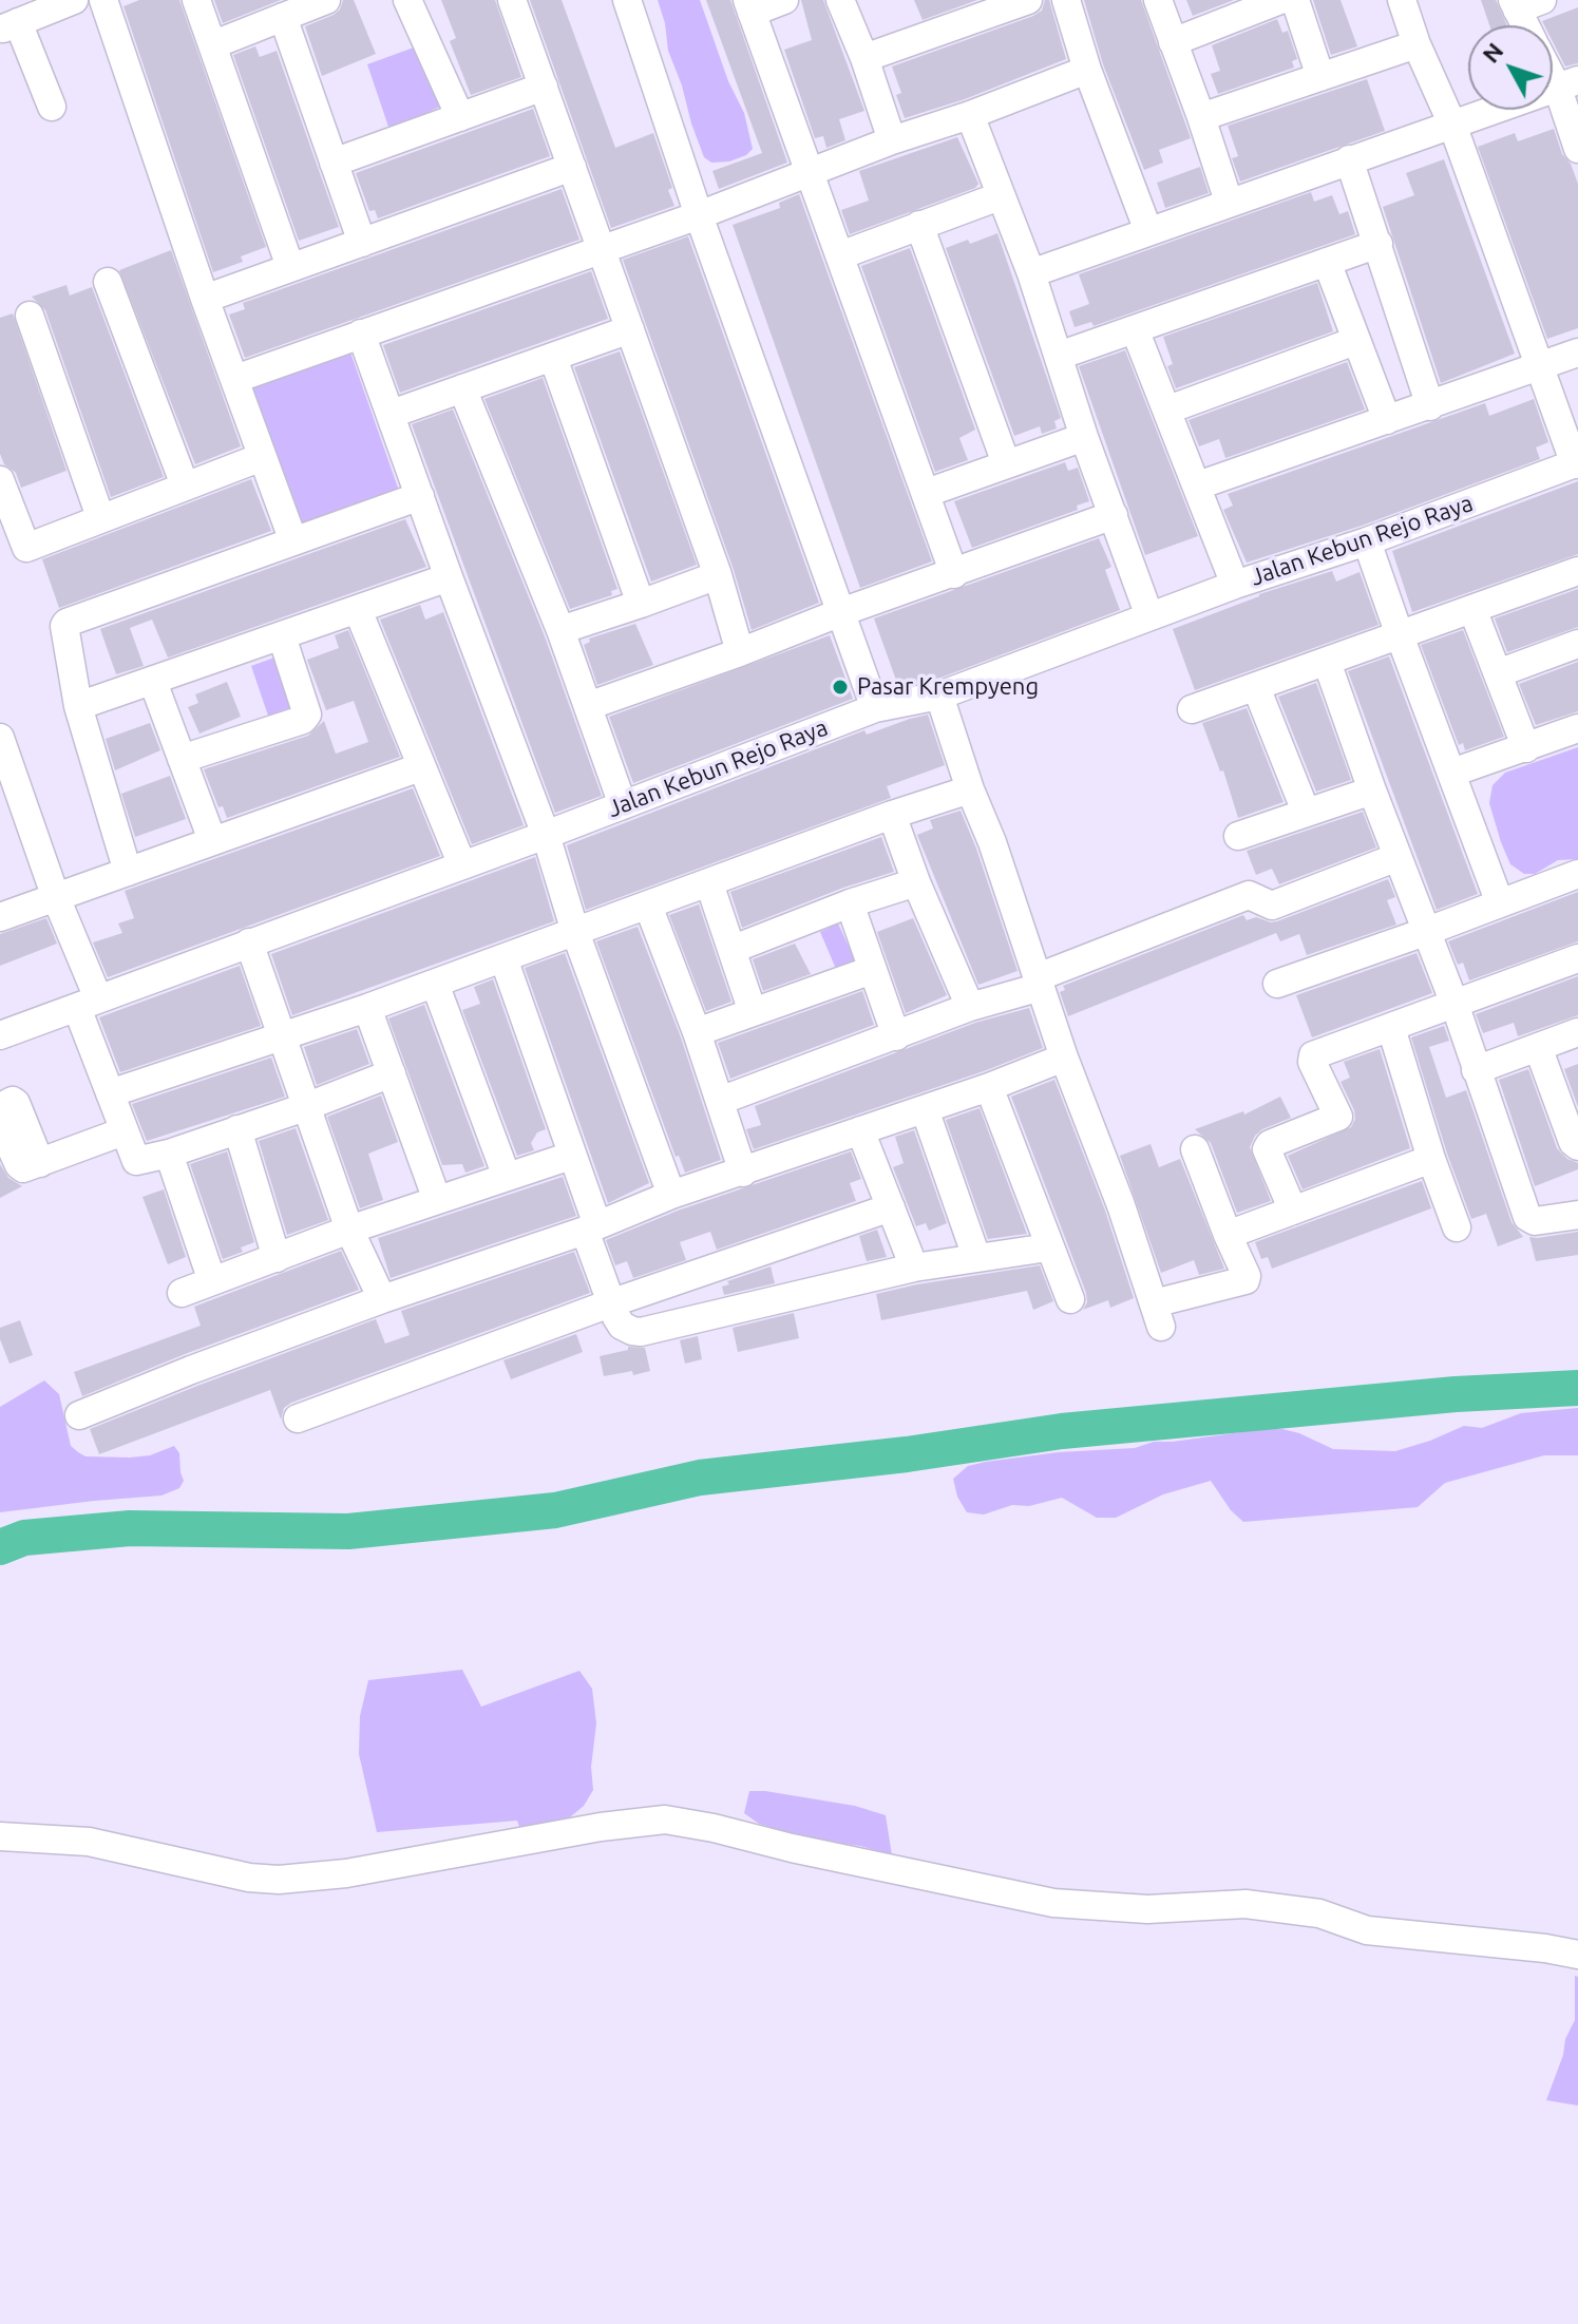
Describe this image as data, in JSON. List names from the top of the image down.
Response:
{
  "streets": {
    "street": ["Jalan Kebun Rejo Raya"]
  },
  "places": ["Pasar Krempyeng"],
  "north": "top left"
}
